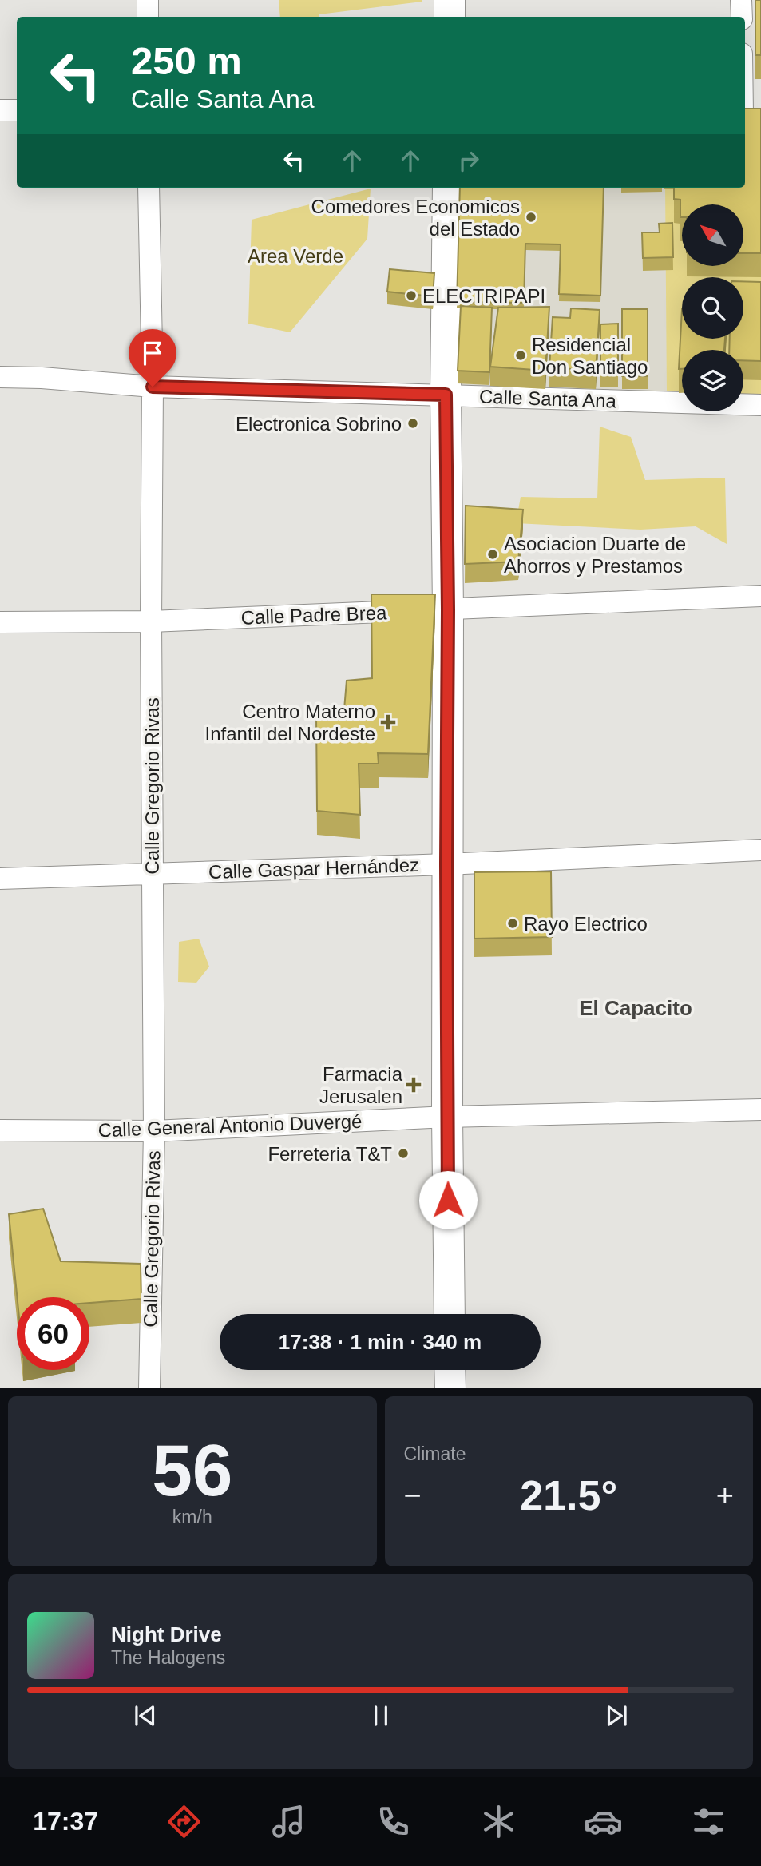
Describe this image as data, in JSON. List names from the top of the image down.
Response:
{
  "streets": {
    "street": [
      "Calle Santa Ana",
      "Calle Padre Brea",
      "Calle Gregorio Rivas",
      "Calle Gaspar Hernández",
      "Calle General Antonio Duvergé"
    ]
  },
  "crossings": [
    ["Calle Santa Ana", "Calle Gregorio Rivas"],
    ["Calle Padre Brea", "Calle Gregorio Rivas"],
    ["Calle Gregorio Rivas", "Calle Gaspar Hernández"],
    ["Calle Gregorio Rivas", "Calle General Antonio Duvergé"]
  ],
  "districts": ["El Capacito"],
  "parks": ["Area Verde"],
  "places": {
    "other": [
      "Comedores Economicos del Estado",
      "ELECTRIPAPI",
      "Residencial Don Santiago",
      "Electronica Sobrino",
      "Asociacion Duarte de Ahorros y Prestamos",
      "Rayo Electrico",
      "Ferreteria T&T"
    ],
    "health": ["Centro Materno Infantil del Nordeste", "Farmacia Jerusalen"]
  },
  "north": "top left",
  "page": {
    "turn": ["250 m", "Calle Santa Ana"],
    "limit": "60",
    "trip": "17:38 · 1 min · 340 m",
    "tile": [
      ["56", "km/h"],
      "Climate"
    ],
    "heat": ["−", "21.5°", "+"],
    "song": ["Night Drive", "The Halogens"],
    "tabs": "17:37"
  }
}
